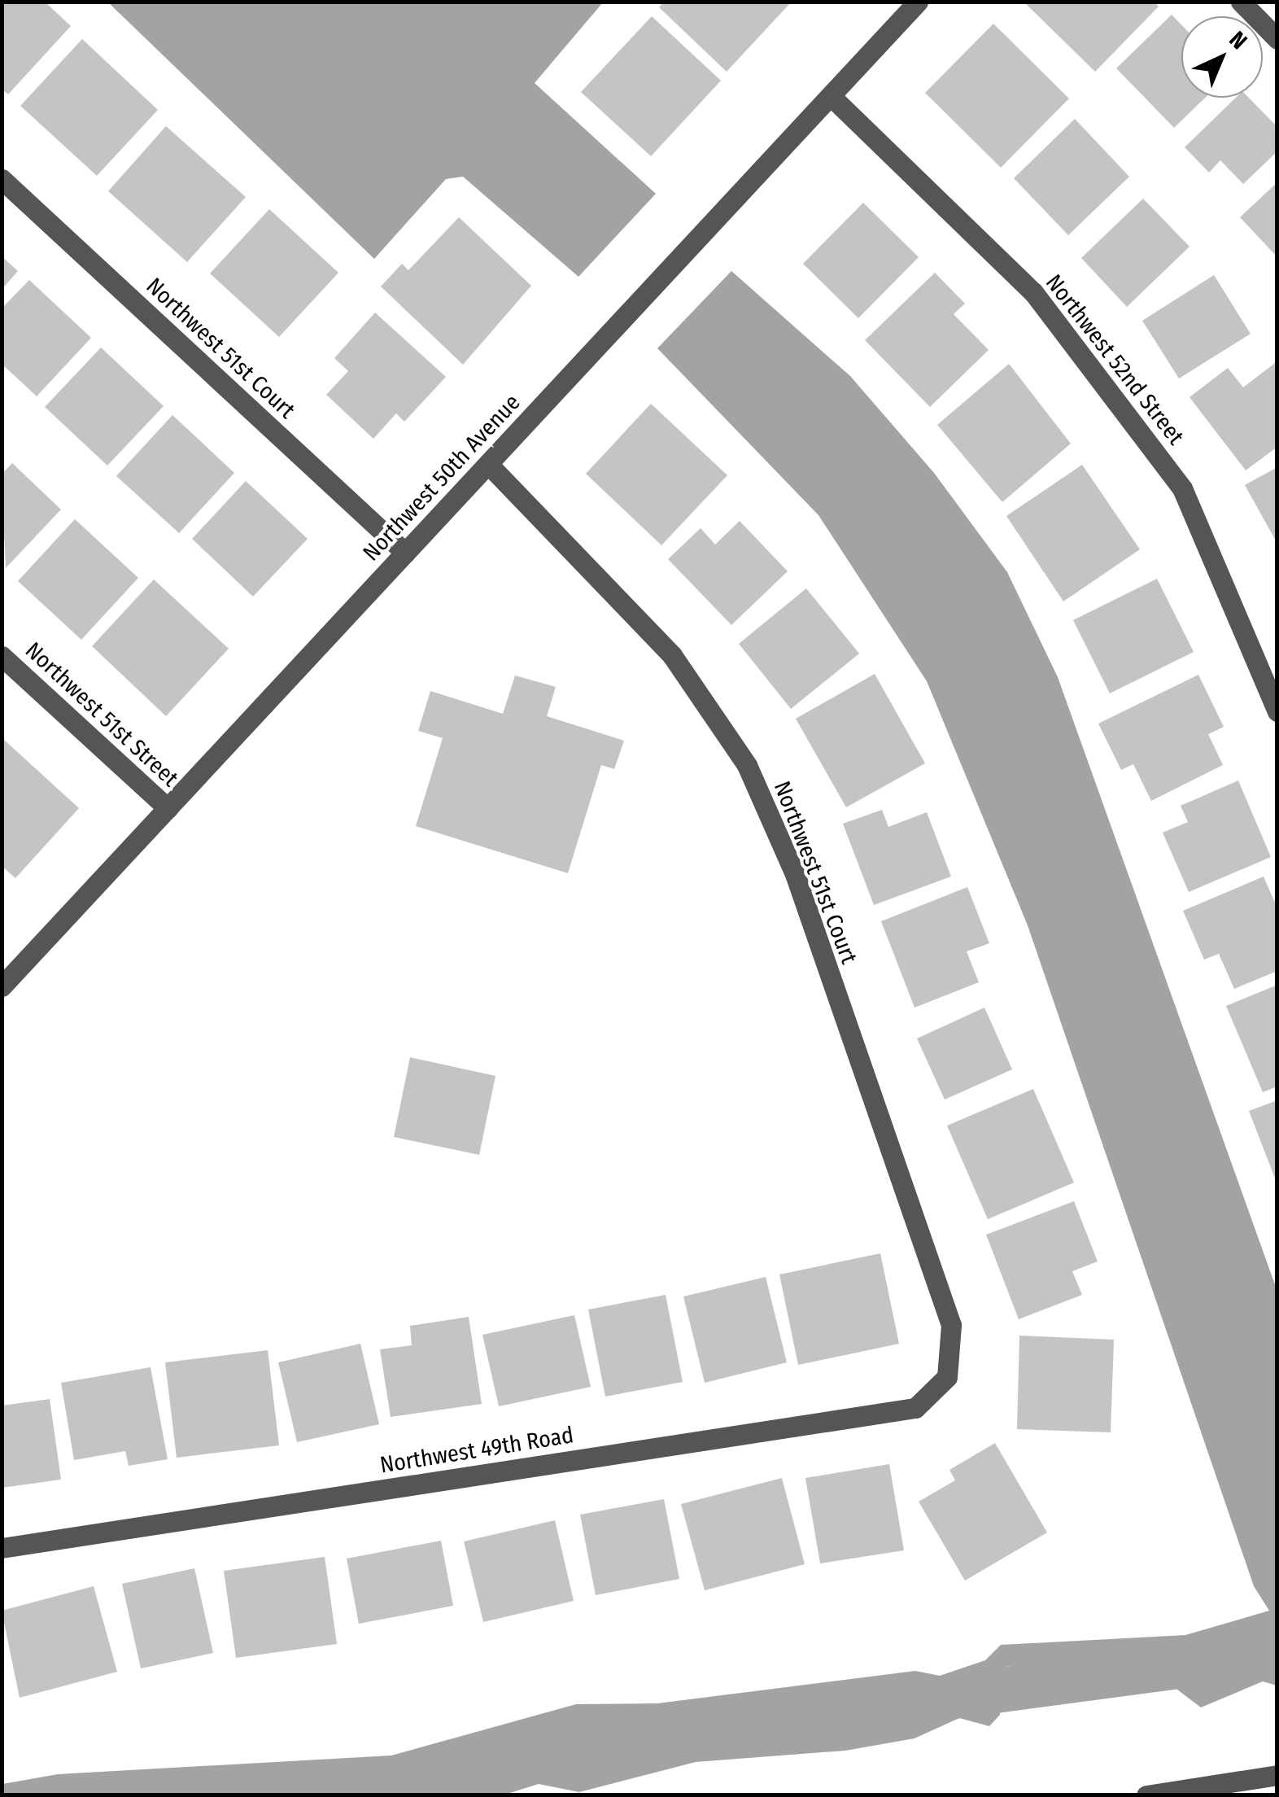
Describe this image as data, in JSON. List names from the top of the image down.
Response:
{
  "streets": {
    "street": [
      "Northwest 51st Court",
      "Northwest 52nd Street",
      "Northwest 50th Avenue",
      "Northwest 51st Street",
      "Northwest 49th Road"
    ]
  },
  "crossings": [
    ["Northwest 51st Court", "Northwest 50th Avenue"],
    ["Northwest 51st Court", "Northwest 49th Road"],
    ["Northwest 52nd Street", "Northwest 50th Avenue"],
    ["Northwest 50th Avenue", "Northwest 51st Street"]
  ],
  "north": "top right"
}
